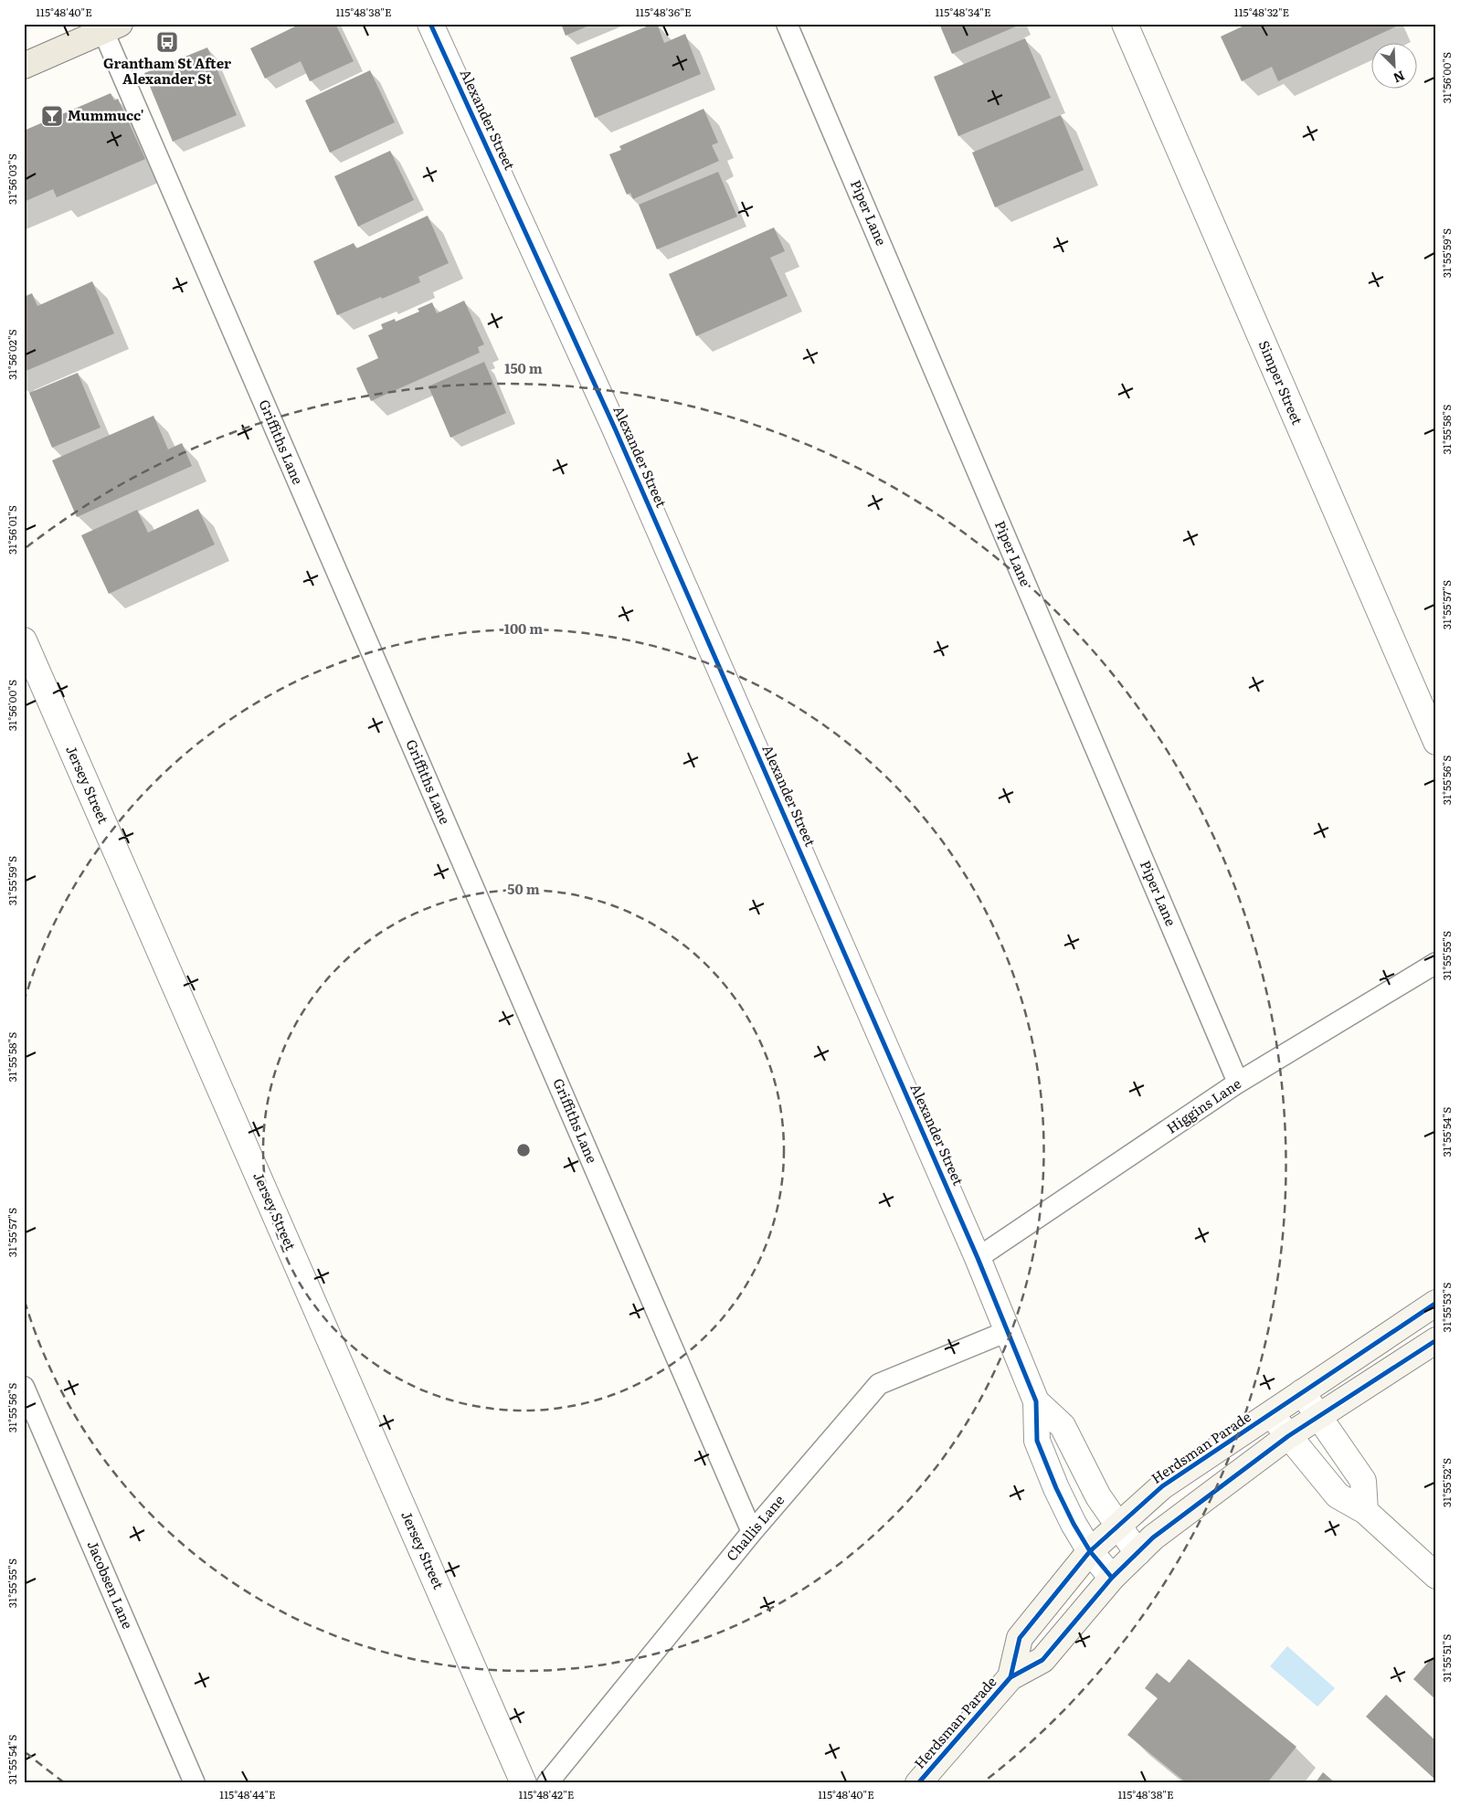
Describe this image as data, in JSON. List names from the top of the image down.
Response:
{
  "streets": {
    "main road": ["Herdsman Parade"],
    "street": ["Alexander Street", "Simper Street", "Jersey Street"],
    "lane": [
      "Piper Lane",
      "Griffiths Lane",
      "Higgins Lane",
      "Challis Lane",
      "Jacobsen Lane"
    ]
  },
  "crossings": [
    ["Alexander Street", "Higgins Lane"],
    ["Alexander Street", "Herdsman Parade"],
    ["Alexander Street", "Challis Lane"],
    ["Piper Lane", "Higgins Lane"],
    ["Griffiths Lane", "Challis Lane"]
  ],
  "places": {
    "bus stop": ["Grantham St After Alexander St"],
    "bar": ["Mummucc'"]
  },
  "north": "bottom right",
  "coordinates": [
    "115°48'40\"E",
    "115°48'38\"E",
    "115°48'36\"E",
    "115°48'34\"E",
    "115°48'32\"E",
    "31°56'00\"S",
    "31°56'03\"S",
    "31°55'59\"S",
    "31°56'02\"S",
    "31°55'58\"S",
    "31°56'01\"S",
    "31°55'57\"S",
    "31°55'56\"S",
    "31°55'55\"S",
    "31°55'54\"S",
    "31°55'53\"S",
    "31°55'52\"S",
    "31°55'51\"S",
    "115°48'44\"E",
    "115°48'42\"E"
  ],
  "rings": ["150 m", "100 m", "50 m"]
}
